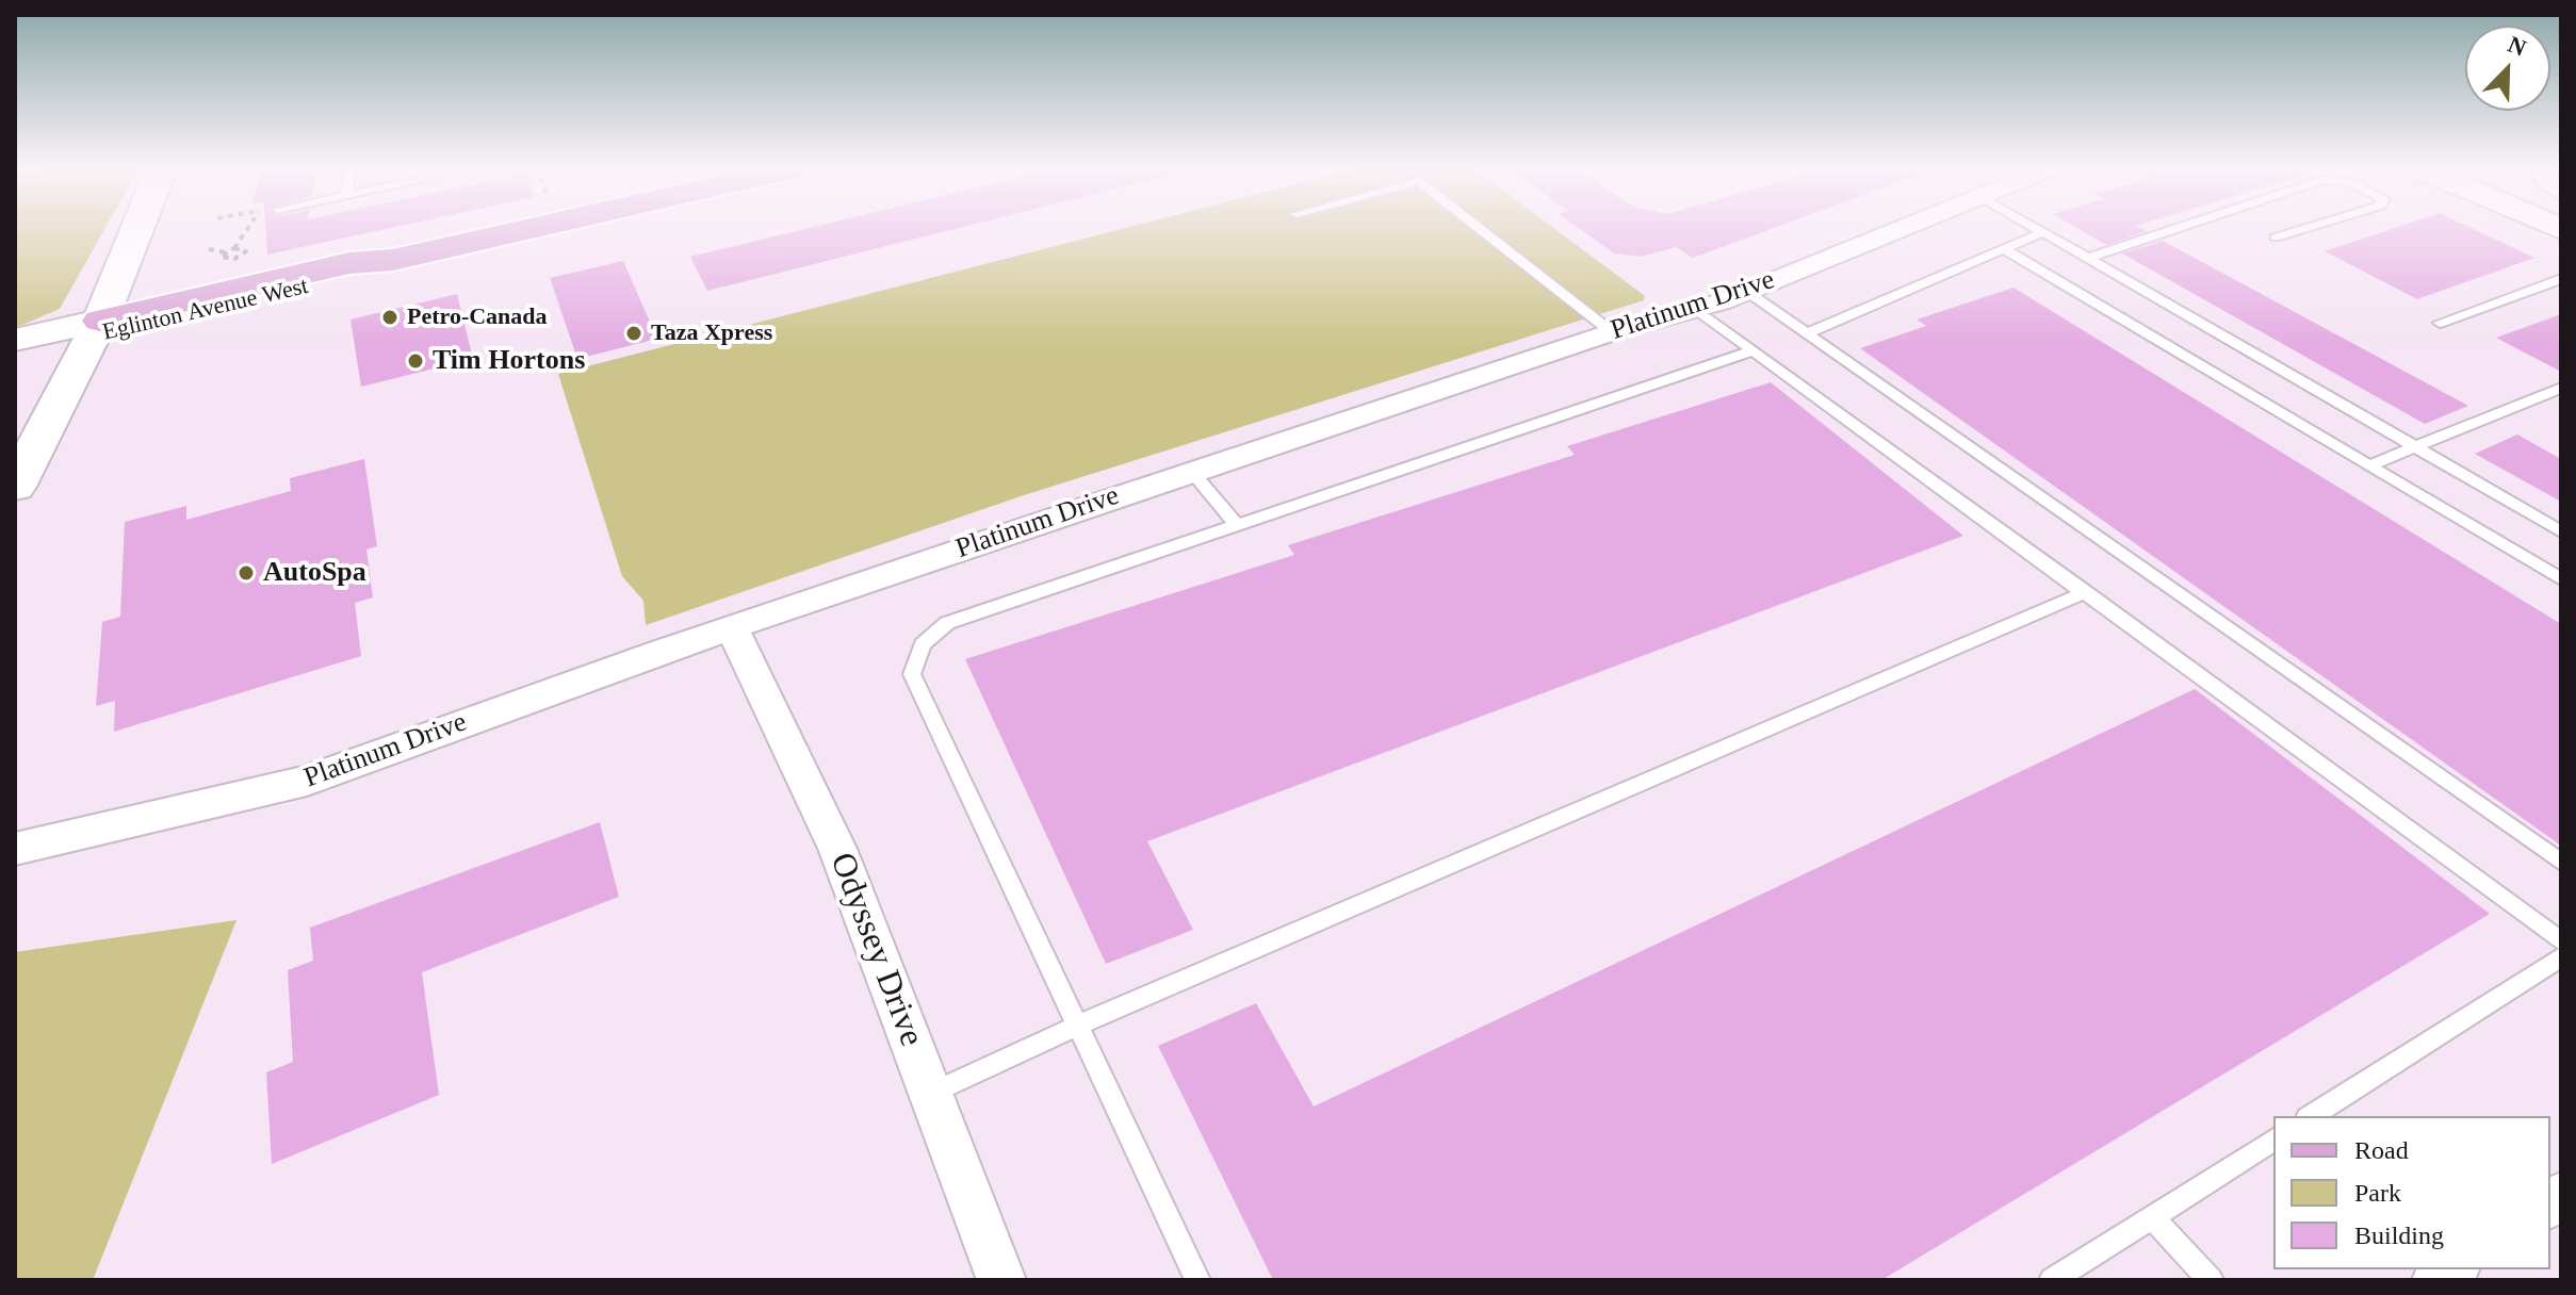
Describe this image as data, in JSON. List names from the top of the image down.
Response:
{
  "streets": {
    "main road": ["Eglinton Avenue West"],
    "street": ["Platinum Drive", "Odyssey Drive"]
  },
  "crossings": [
    ["Platinum Drive", "Odyssey Drive"]
  ],
  "places": [
    "Petro-Canada",
    "Taza Xpress",
    "Tim Hortons",
    "AutoSpa"
  ],
  "legend": ["Road", "Park", "Building"],
  "north": "top right"
}
